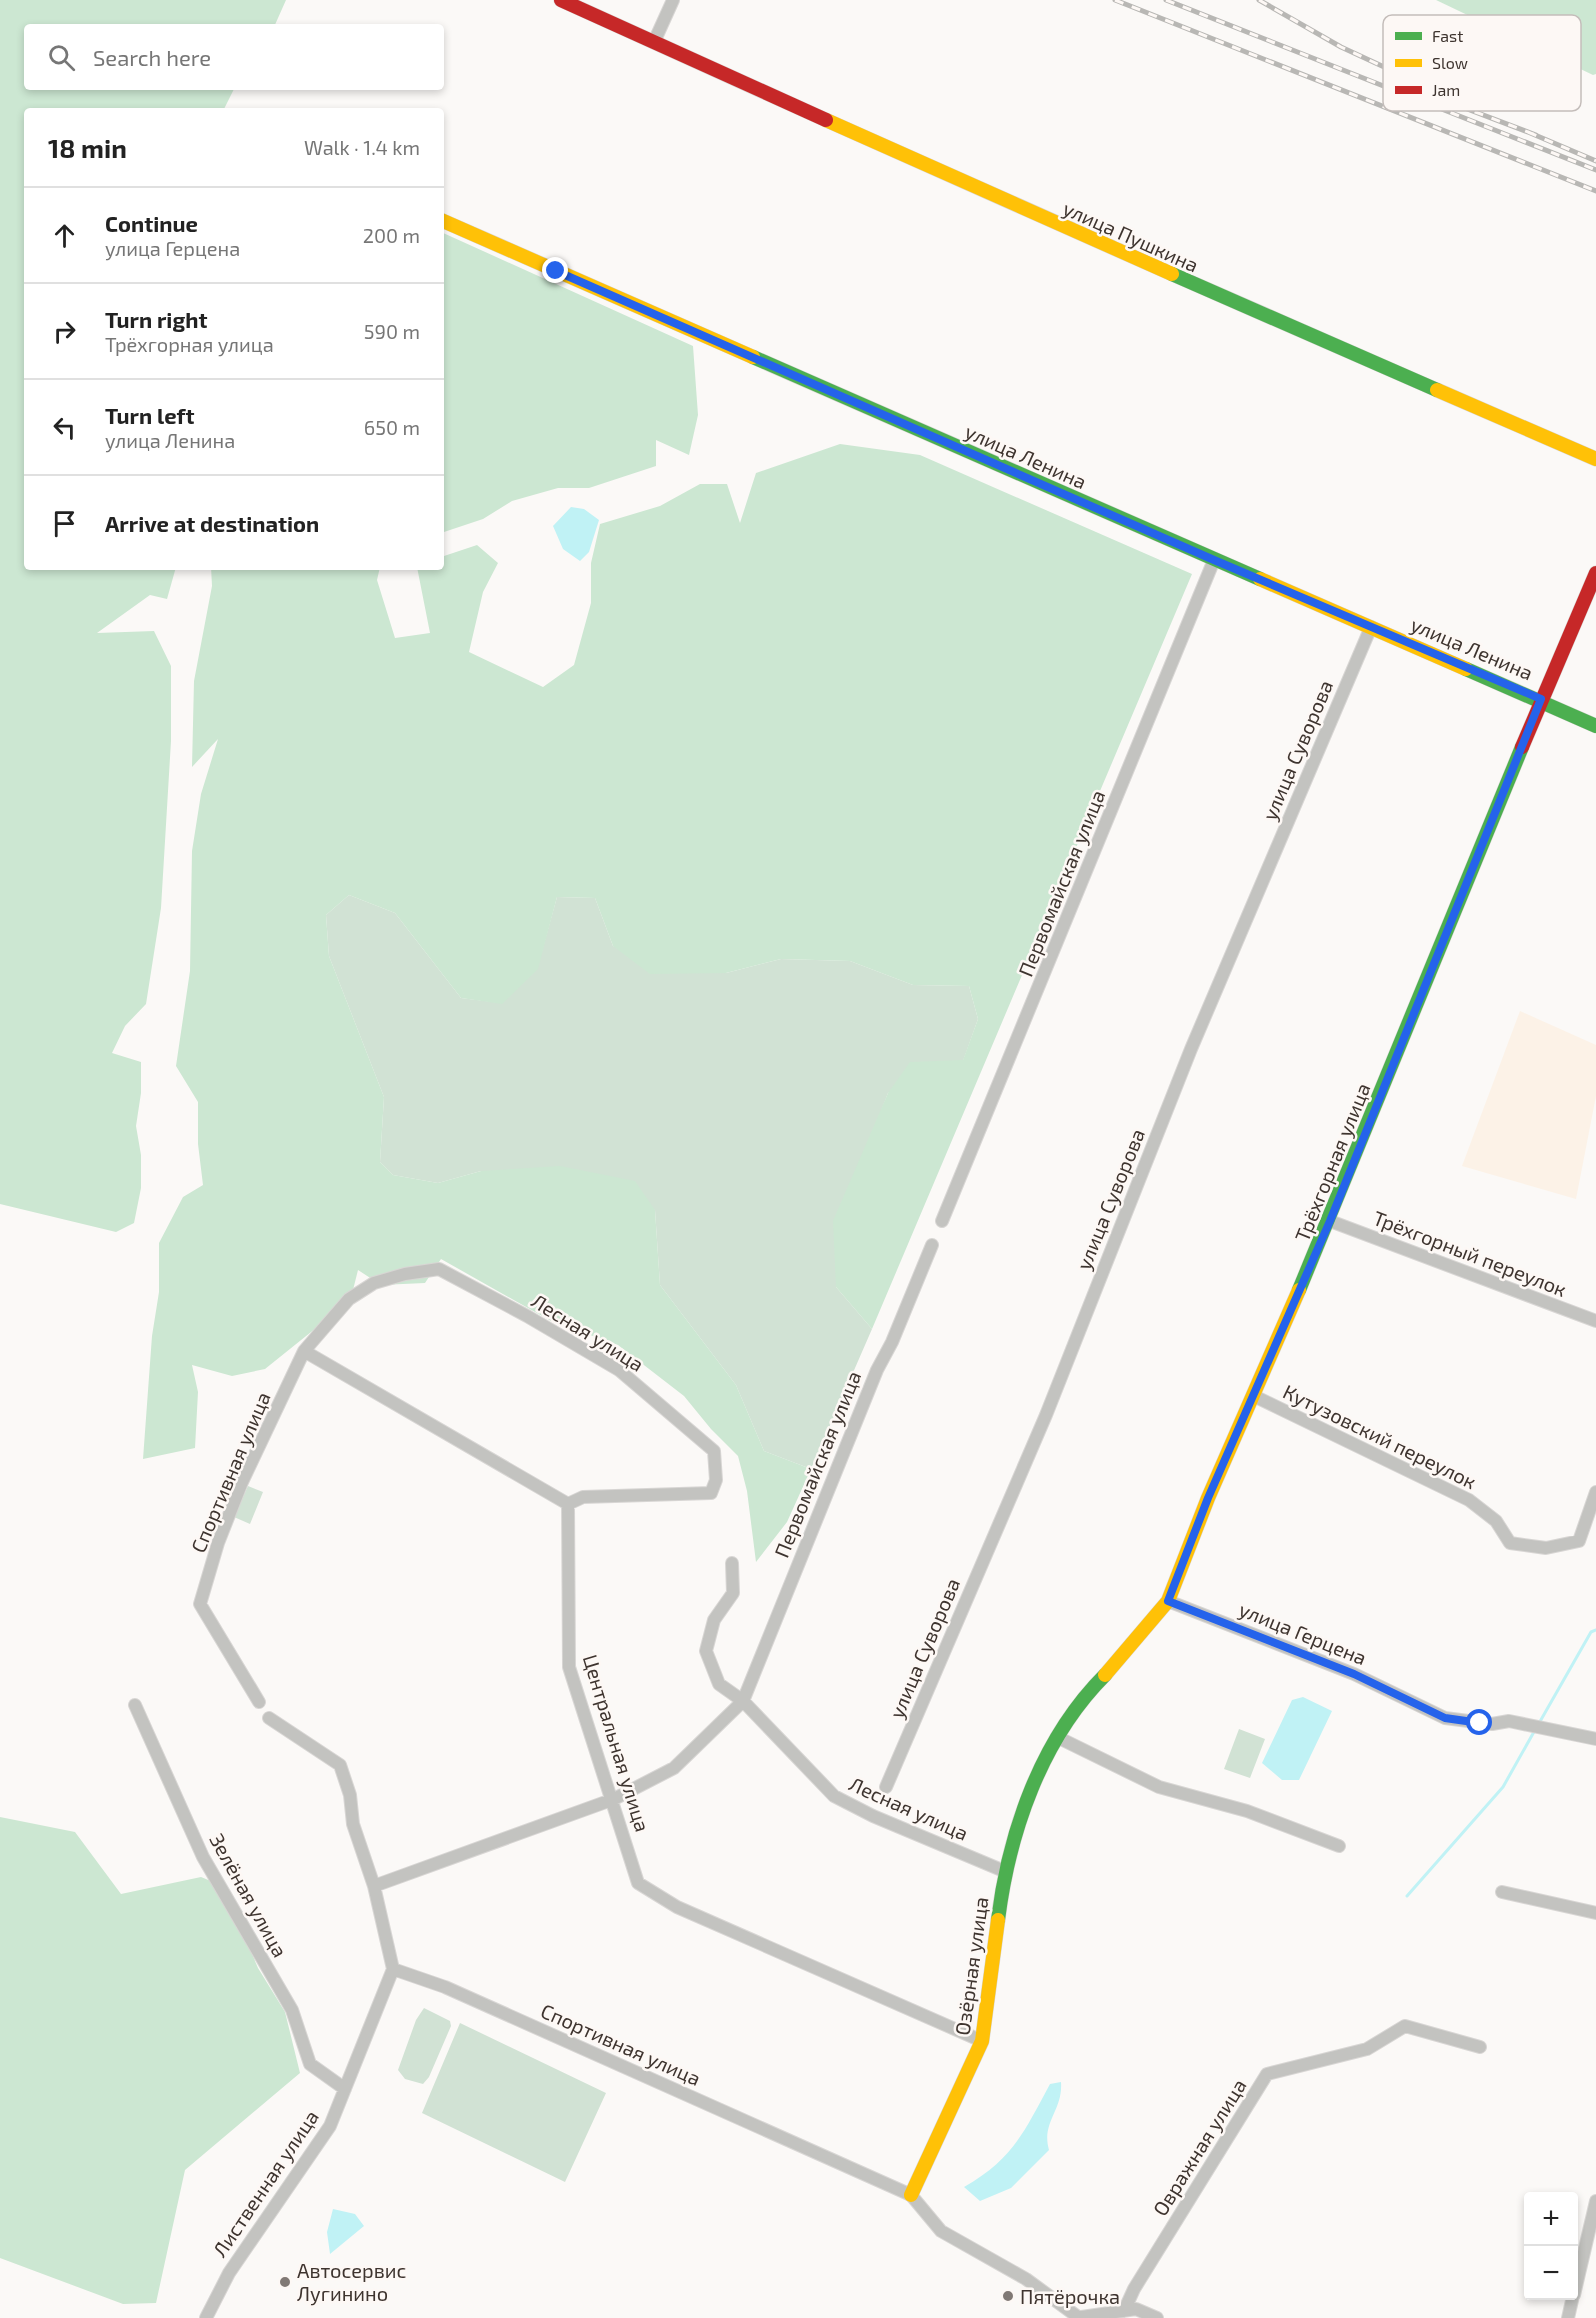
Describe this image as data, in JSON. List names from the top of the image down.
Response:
{
  "streets": {
    "street": [
      "улица Пушкина",
      "улица Ленина",
      "улица Суворова",
      "Первомайская улица",
      "Трёхгорная улица",
      "Трёхгорный переулок",
      "Лесная улица",
      "Кутузовский переулок",
      "Спортивная улица",
      "улица Герцена",
      "Центральная улица",
      "Зелёная улица",
      "Озёрная улица",
      "Овражная улица",
      "Лиственная улица"
    ]
  },
  "crossings": [
    ["улица Ленина", "улица Суворова"],
    ["улица Ленина", "Первомайская улица"],
    ["улица Ленина", "Трёхгорная улица"],
    ["Первомайская улица", "Лесная улица"],
    ["Трёхгорная улица", "Трёхгорный переулок"],
    ["Трёхгорная улица", "Кутузовский переулок"],
    ["Трёхгорная улица", "улица Герцена"],
    ["Трёхгорная улица", "Озёрная улица"],
    ["Лесная улица", "Спортивная улица"],
    ["Лесная улица", "Центральная улица"],
    ["Лесная улица", "Озёрная улица"],
    ["Спортивная улица", "Озёрная улица"],
    ["Спортивная улица", "Лиственная улица"],
    ["Центральная улица", "Озёрная улица"],
    ["Зелёная улица", "Лиственная улица"]
  ],
  "places": ["Автосервис Лугинино", "Пятёрочка"],
  "legend": ["Fast", "Slow", "Jam"],
  "page": {
    "search": "Search here",
    "heading": ["18 min", "Walk · 1.4 km"],
    "list": [
      ["Continue", "улица Герцена", "200 m"],
      ["Turn right", "Трёхгорная улица", "590 m"],
      ["Turn left", "улица Ленина", "650 m"],
      "Arrive at destination"
    ],
    "map_buttons": ["+", "−"]
  }
}
